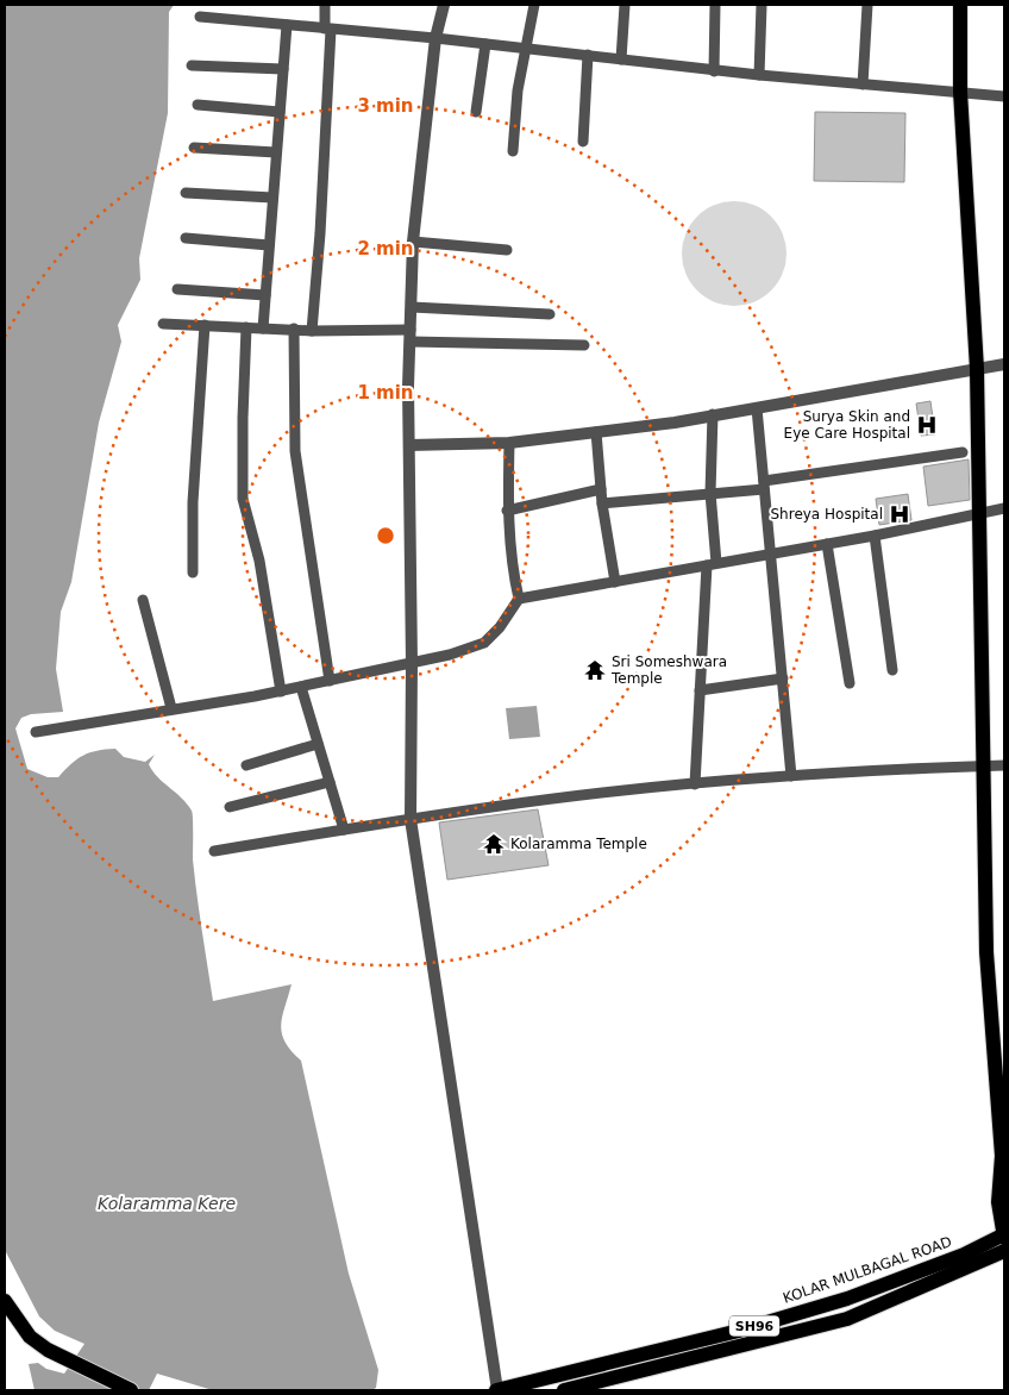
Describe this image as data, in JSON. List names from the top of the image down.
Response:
{
  "streets": {
    "main road": ["KOLAR MULBAGAL ROAD", "SH96"]
  },
  "water": ["Kolaramma Kere"],
  "places": {
    "hospital": ["Surya Skin and Eye Care Hospital", "Shreya Hospital"],
    "temple": ["Sri Someshwara Temple", "Kolaramma Temple"]
  },
  "rings": ["3 min", "2 min", "1 min"]
}
